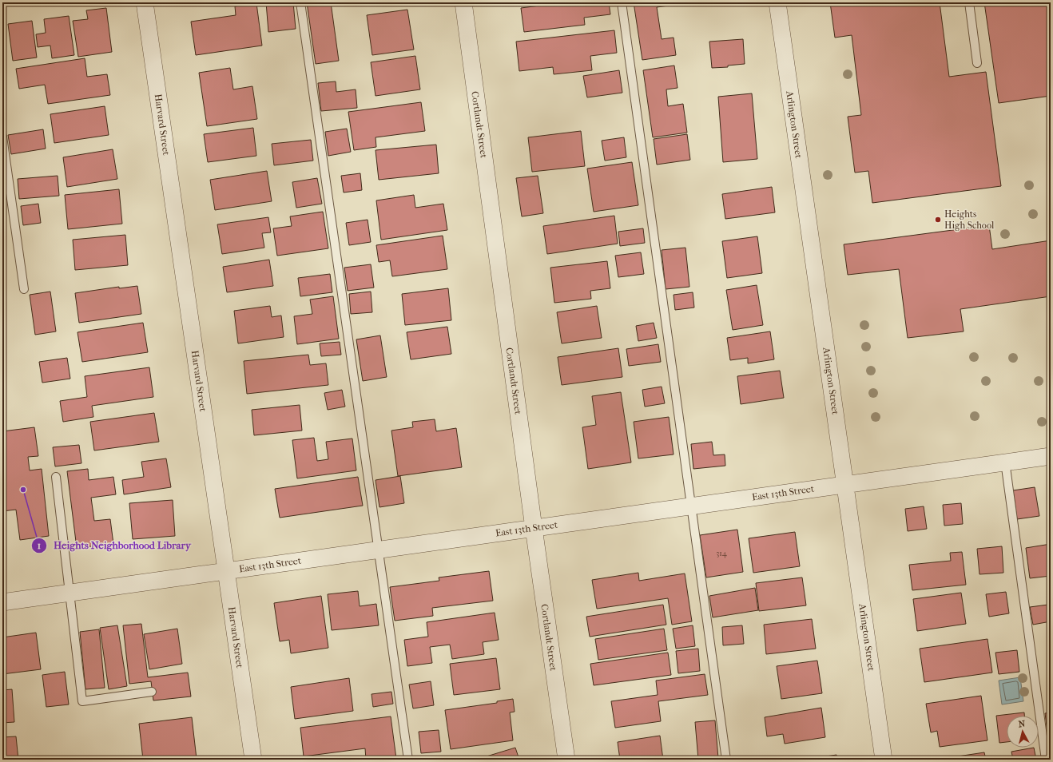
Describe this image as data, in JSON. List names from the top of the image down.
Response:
{
  "streets": {
    "street": [
      "Harvard Street",
      "Cortlandt Street",
      "Arlington Street",
      "East 13th Street"
    ]
  },
  "crossings": [
    ["Harvard Street", "East 13th Street"],
    ["Cortlandt Street", "East 13th Street"],
    ["Arlington Street", "East 13th Street"]
  ],
  "places": ["Heights High School", "Heights Neighborhood Library"],
  "house_numbers": ["314"],
  "north": "top"
}
